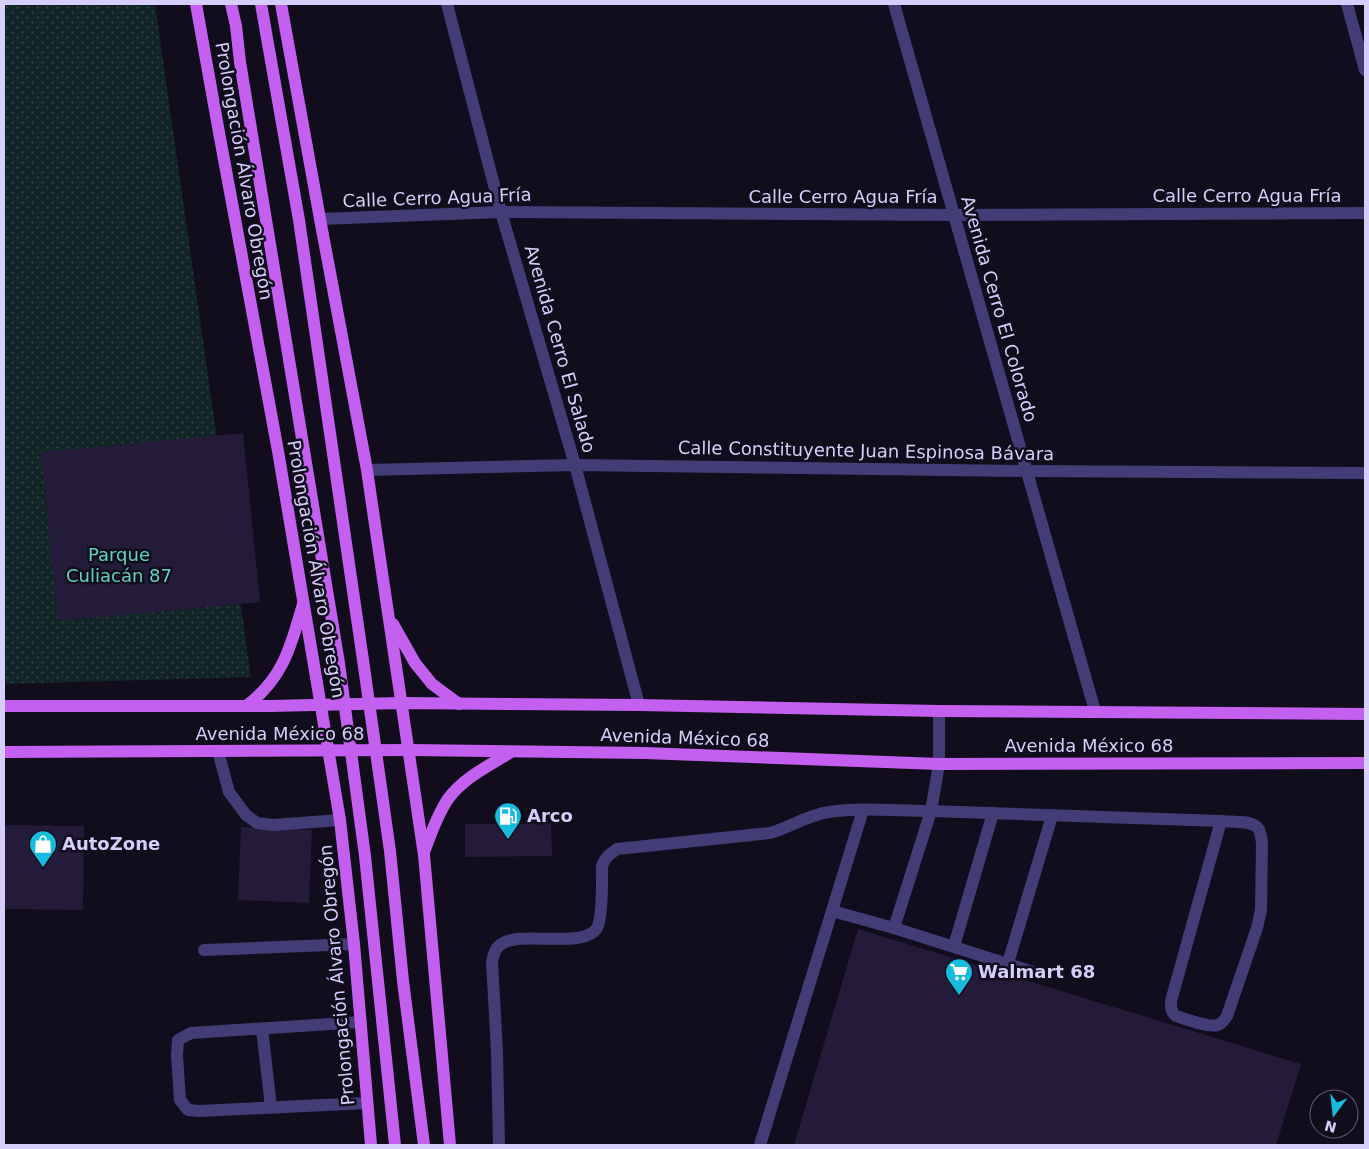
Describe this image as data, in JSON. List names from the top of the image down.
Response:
{
  "streets": {
    "main road": ["Prolongación Álvaro Obregón", "Avenida México 68"],
    "street": [
      "Calle Cerro Agua Fría",
      "Avenida Cerro El Colorado",
      "Avenida Cerro El Salado",
      "Calle Constituyente Juan Espinosa Bávara"
    ]
  },
  "crossings": [
    ["Prolongación Álvaro Obregón", "Avenida México 68"],
    ["Calle Cerro Agua Fría", "Avenida Cerro El Colorado"],
    ["Calle Cerro Agua Fría", "Avenida Cerro El Salado"],
    ["Avenida Cerro El Colorado", "Calle Constituyente Juan Espinosa Bávara"],
    ["Avenida Cerro El Colorado", "Avenida México 68"],
    ["Avenida Cerro El Salado", "Calle Constituyente Juan Espinosa Bávara"],
    ["Avenida Cerro El Salado", "Avenida México 68"]
  ],
  "parks": ["Parque Culiacán 87"],
  "places": {
    "fuel station": ["Arco"],
    "shop": ["AutoZone"],
    "supermarket": ["Walmart 68"]
  },
  "north": "bottom"
}
